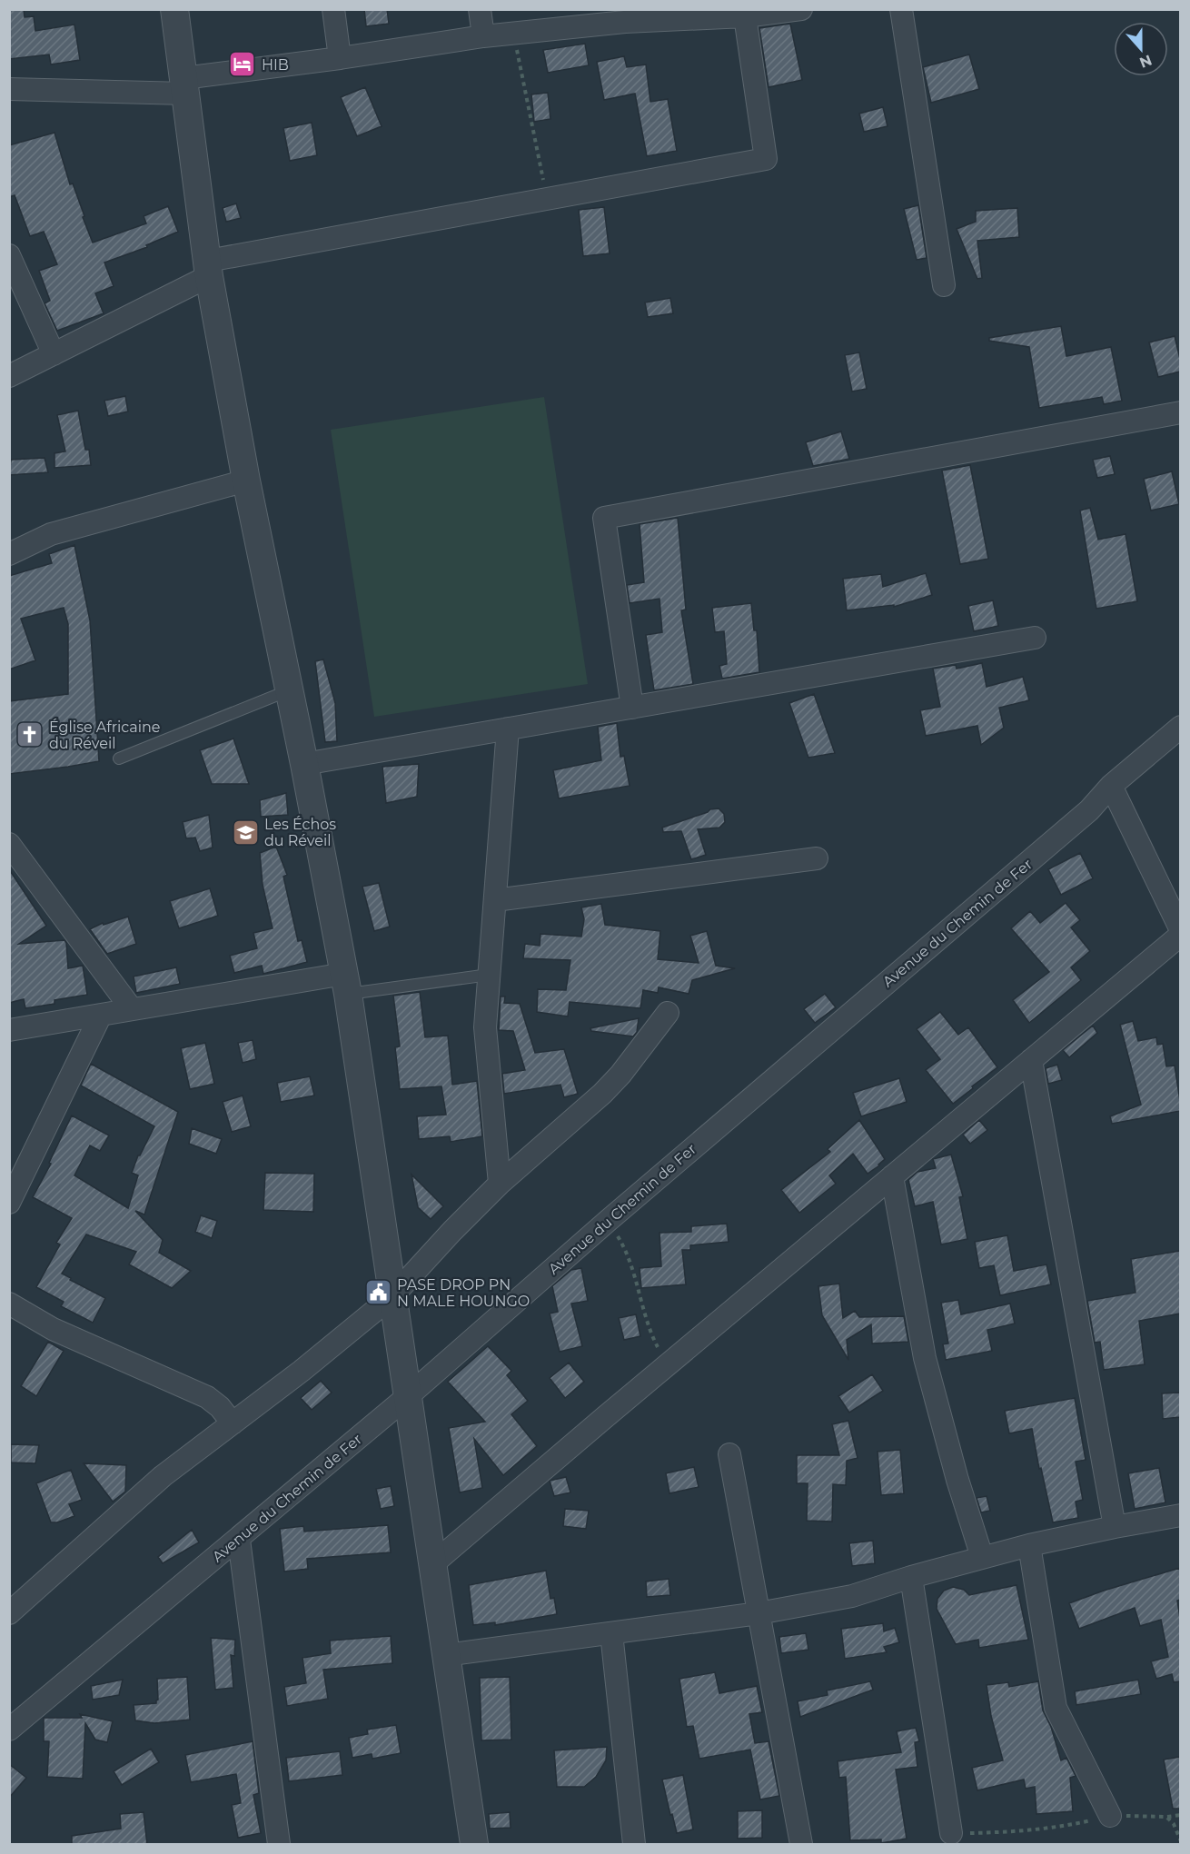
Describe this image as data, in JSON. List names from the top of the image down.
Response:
{
  "streets": {
    "street": ["Avenue du Chemin de Fer"]
  },
  "places": {
    "hotel": ["HIB"],
    "church": ["Église Africaine du Réveil"],
    "school or university": ["Les Échos du Réveil"],
    "public building": ["PASE DROP PN N MALE HOUNGO"]
  },
  "north": "bottom"
}
